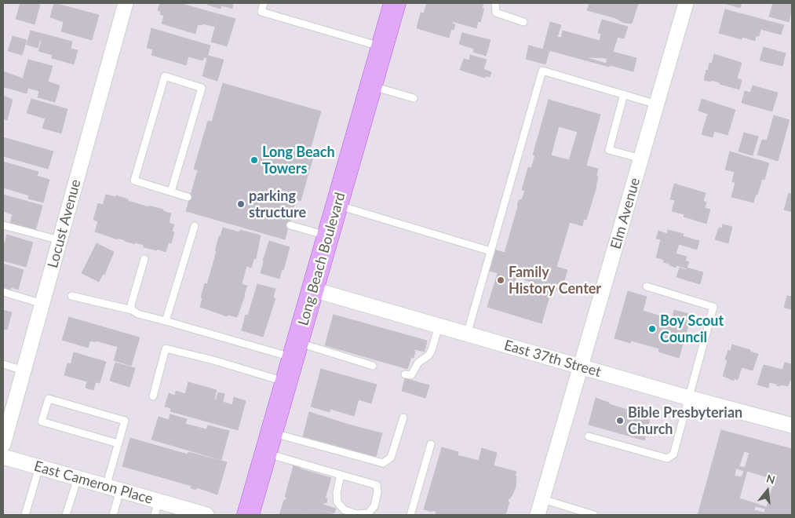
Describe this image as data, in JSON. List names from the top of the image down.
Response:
{
  "streets": {
    "main road": ["Long Beach Boulevard"],
    "street": [
      "Elm Avenue",
      "Locust Avenue",
      "East 37th Street",
      "East Cameron Place"
    ]
  },
  "crossings": [
    ["Elm Avenue", "East 37th Street"],
    ["Long Beach Boulevard", "East 37th Street"]
  ],
  "places": [
    "Long Beach Towers",
    "parking structure",
    "Family History Center",
    "Boy Scout Council",
    "Bible Presbyterian Church"
  ],
  "north": "top"
}
